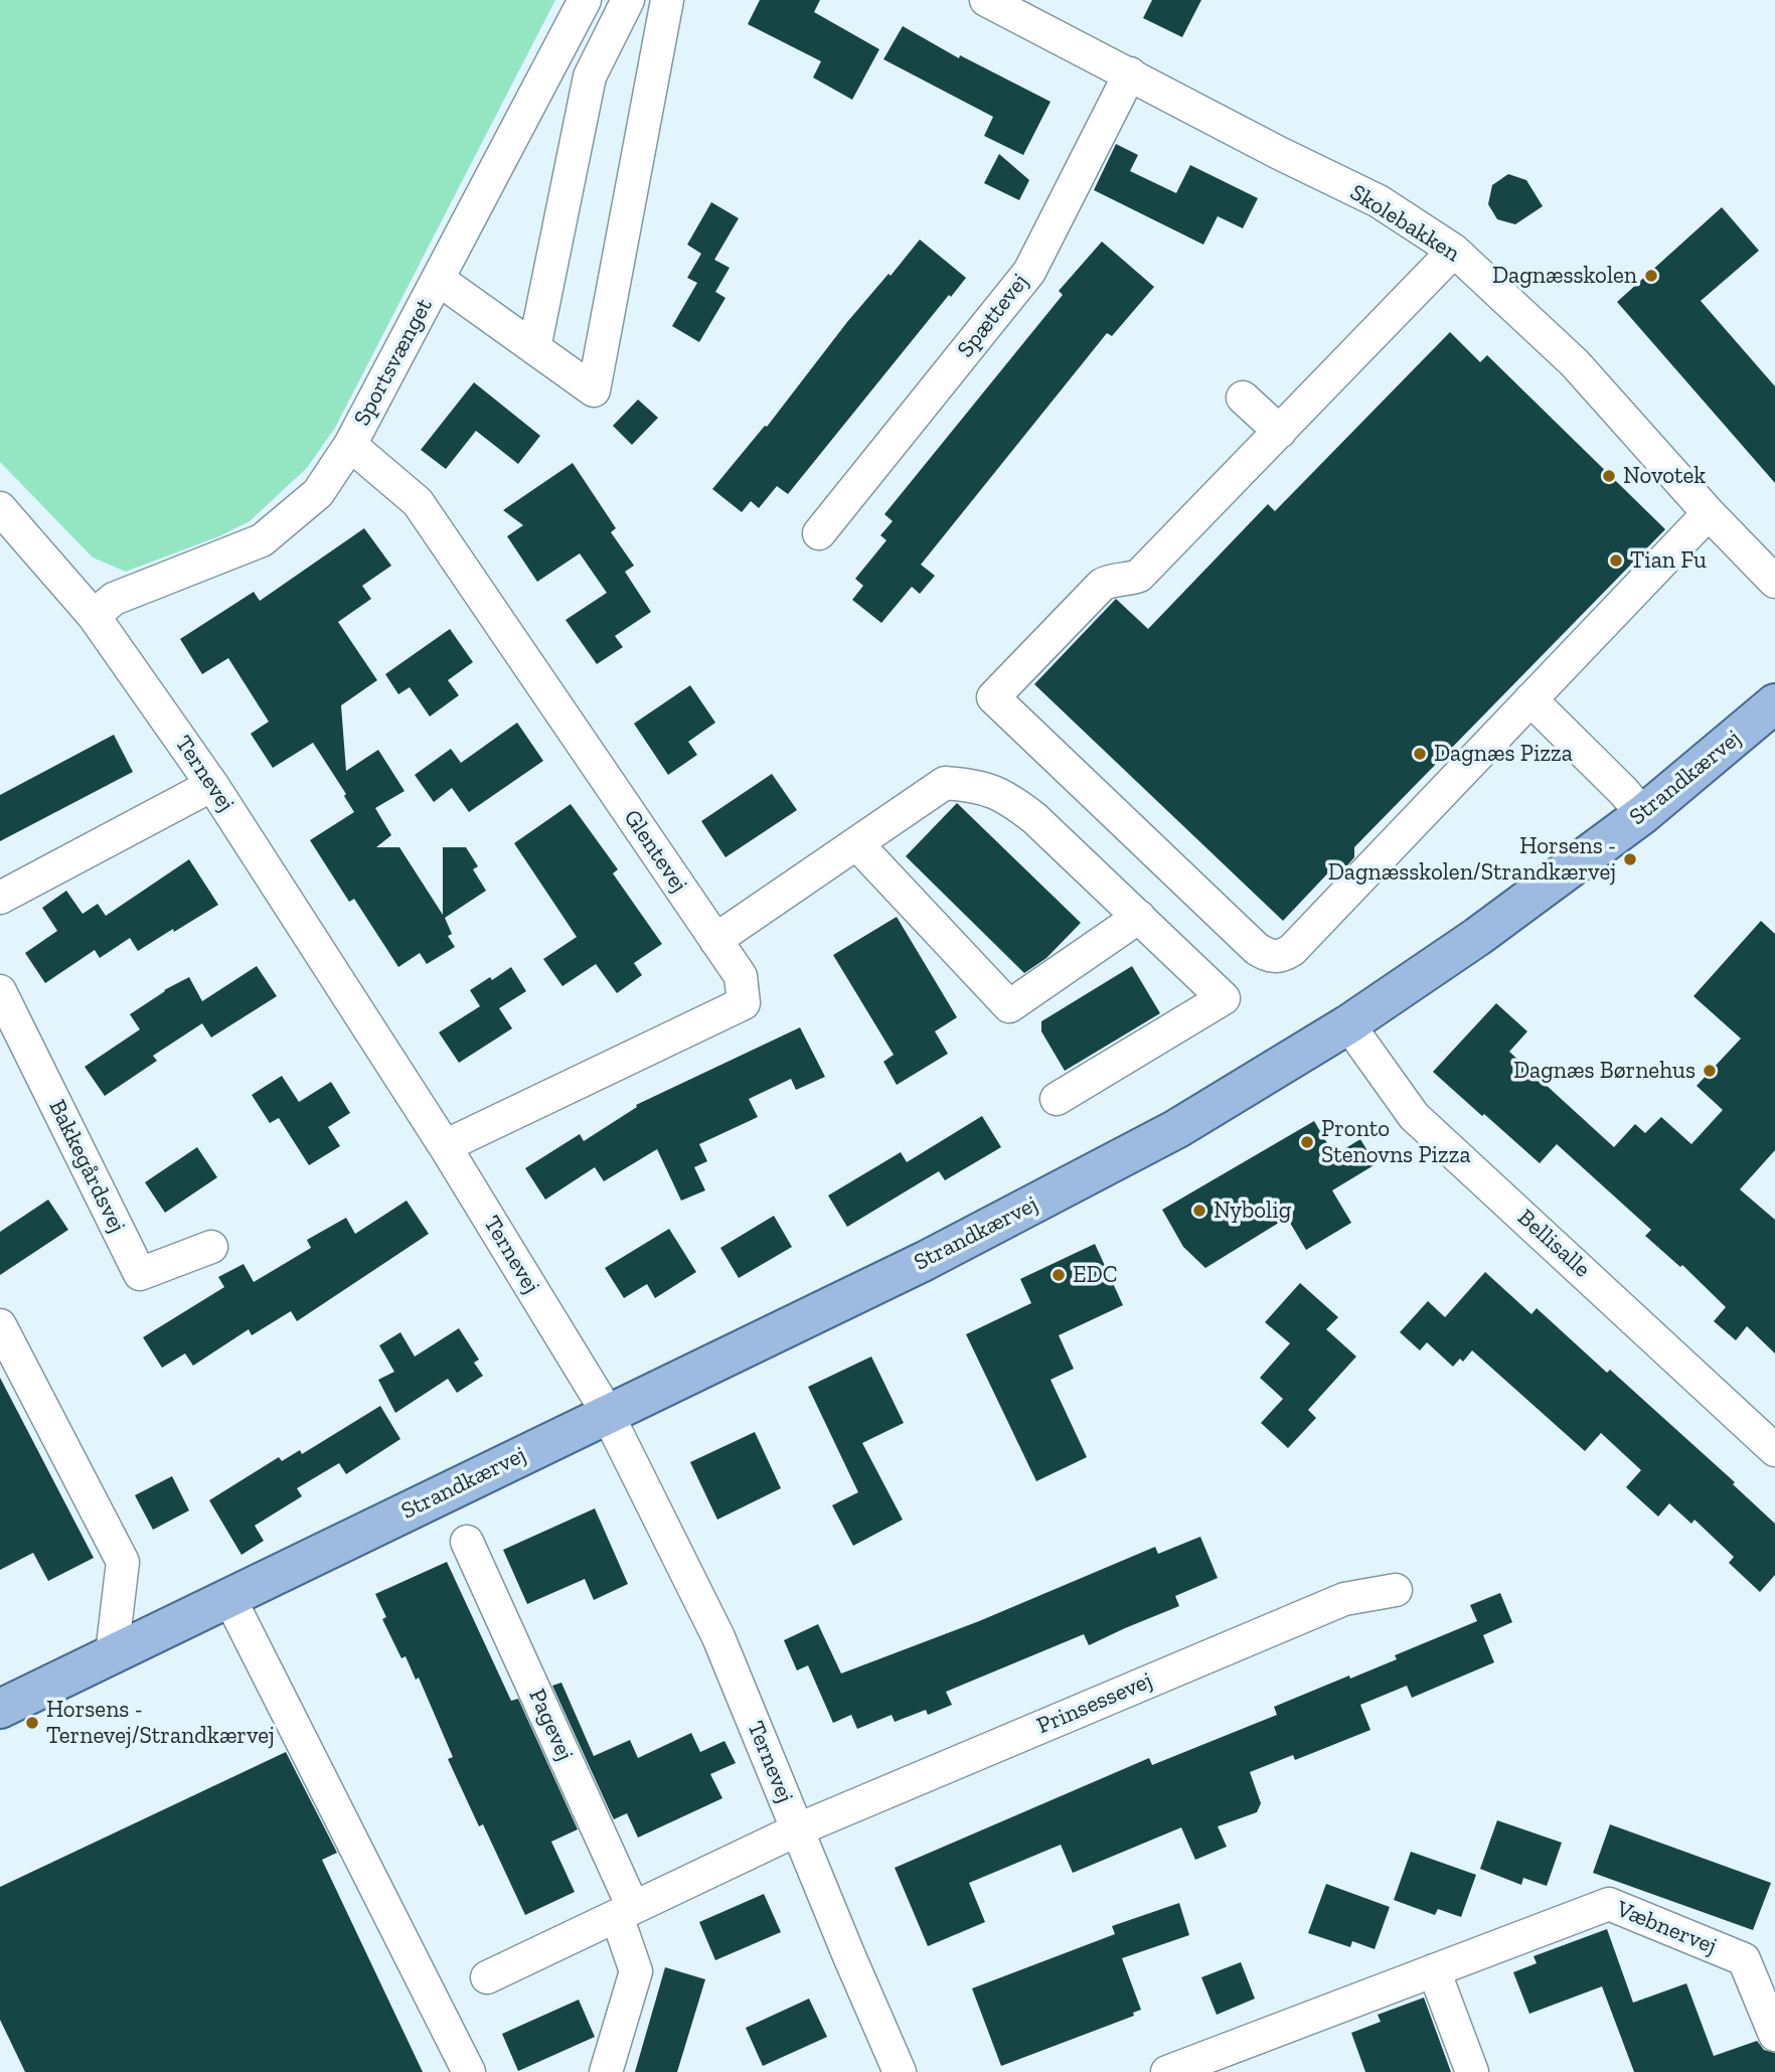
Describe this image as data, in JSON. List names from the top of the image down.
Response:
{
  "streets": {
    "main road": ["Strandkærvej"],
    "street": [
      "Skolebakken",
      "Spættevej",
      "Sportsvænget",
      "Ternevej",
      "Glentevej",
      "Bakkegårdsvej",
      "Bellisalle",
      "Prinsessevej",
      "Pagevej",
      "Væbnervej"
    ]
  },
  "crossings": [
    ["Skolebakken", "Spættevej"],
    ["Sportsvænget", "Ternevej"],
    ["Sportsvænget", "Glentevej"],
    ["Ternevej", "Strandkærvej"],
    ["Ternevej", "Glentevej"],
    ["Ternevej", "Prinsessevej"],
    ["Strandkærvej", "Bellisalle"]
  ],
  "places": [
    "Dagnæsskolen",
    "Novotek",
    "Tian Fu",
    "Dagnæs Pizza",
    "Horsens - Dagnæsskolen/Strandkærvej",
    "Dagnæs Børnehus",
    "Pronto Stenovns Pizza",
    "Nybolig",
    "EDC",
    "Horsens - Ternevej/Strandkærvej"
  ]
}
